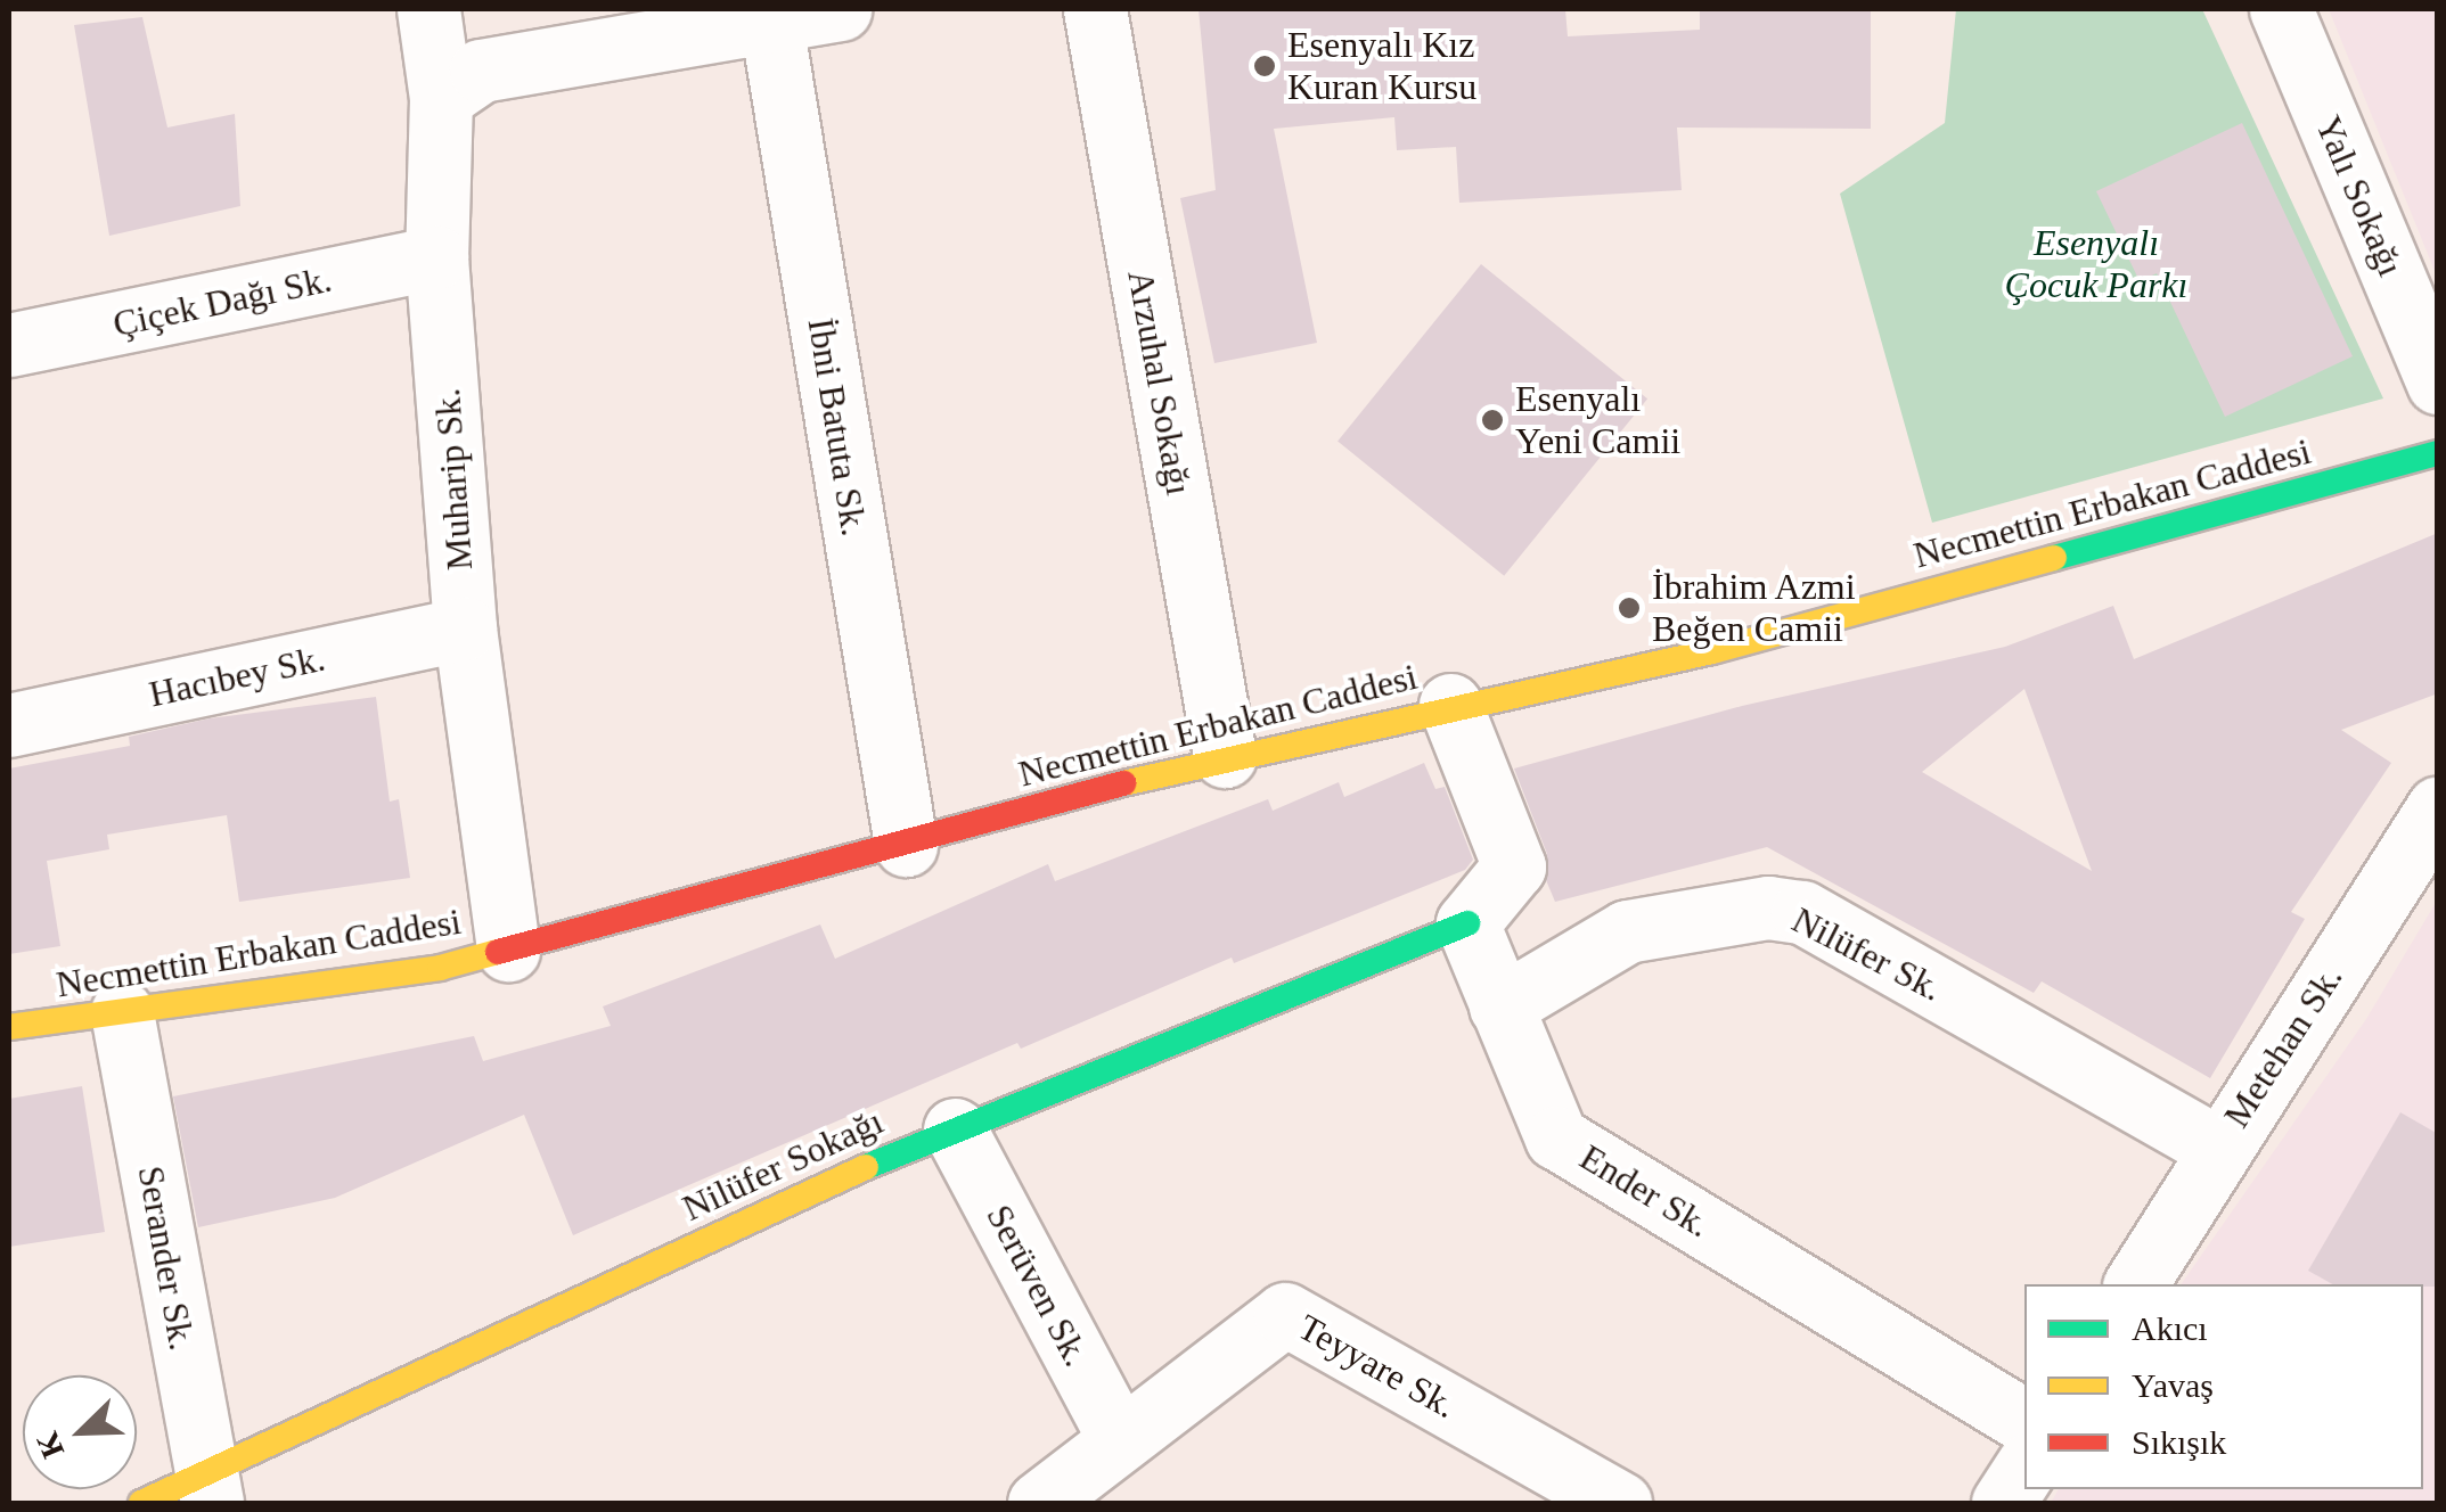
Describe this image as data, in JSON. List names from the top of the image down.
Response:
{
  "streets": {
    "main road": ["Necmettin Erbakan Caddesi", "Nilüfer Sokağı"],
    "street": [
      "Yalı Sokağı",
      "Çiçek Dağı Sk.",
      "Arzuhal Sokağı",
      "İbni Batuta Sk.",
      "Muharip Sk.",
      "Hacıbey Sk.",
      "Nilüfer Sk.",
      "Metehan Sk.",
      "Ender Sk.",
      "Serander Sk.",
      "Serüven Sk.",
      "Teyyare Sk."
    ]
  },
  "crossings": [
    ["Çiçek Dağı Sk.", "Muharip Sk."],
    ["Arzuhal Sokağı", "Necmettin Erbakan Caddesi"],
    ["İbni Batuta Sk.", "Necmettin Erbakan Caddesi"],
    ["Muharip Sk.", "Necmettin Erbakan Caddesi"],
    ["Muharip Sk.", "Hacıbey Sk."],
    ["Necmettin Erbakan Caddesi", "Serander Sk."],
    ["Nilüfer Sk.", "Metehan Sk."],
    ["Nilüfer Sk.", "Ender Sk."],
    ["Nilüfer Sokağı", "Ender Sk."],
    ["Nilüfer Sokağı", "Serander Sk."],
    ["Nilüfer Sokağı", "Serüven Sk."],
    ["Serüven Sk.", "Teyyare Sk."]
  ],
  "parks": ["Esenyalı Çocuk Parkı"],
  "places": ["Esenyalı Kız Kuran Kursu", "Esenyalı Yeni Camii", "İbrahim Azmi Beğen Camii"],
  "legend": ["Akıcı", "Yavaş", "Sıkışık"],
  "north": "bottom left"
}
